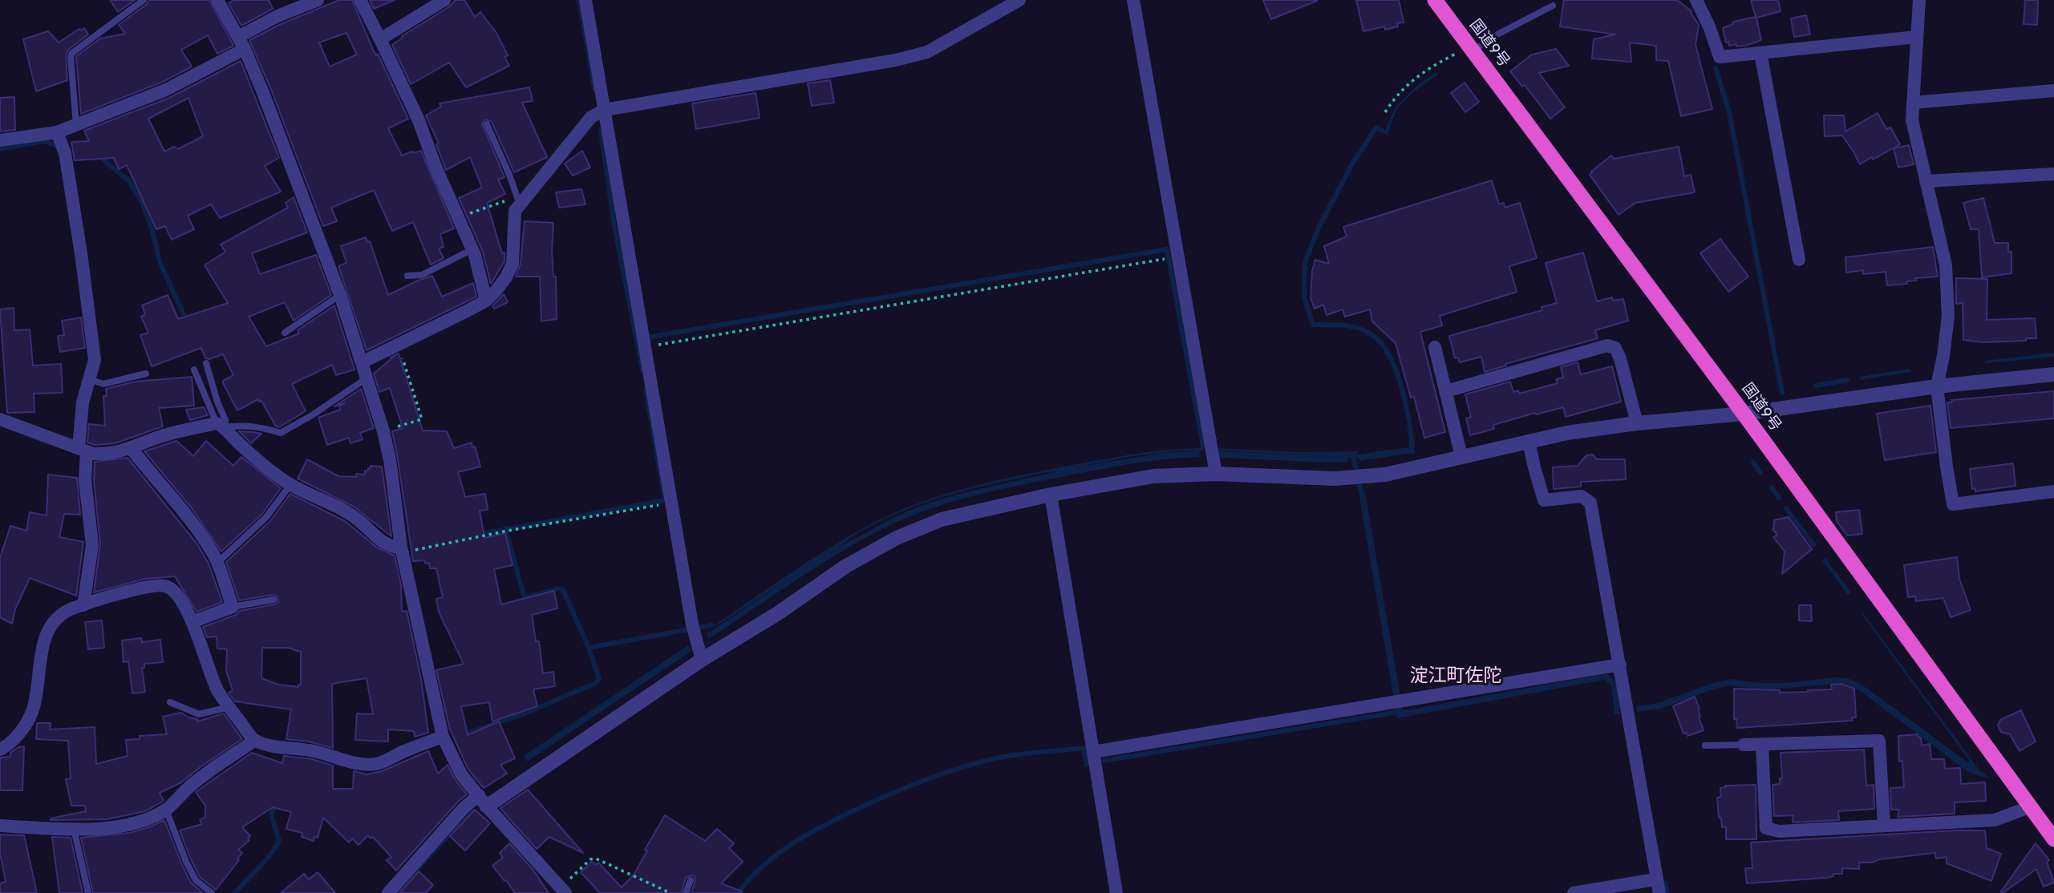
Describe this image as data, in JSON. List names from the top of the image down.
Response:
{
  "streets": {
    "highway": ["国道9号"]
  },
  "districts": ["淀江町佐陀"]
}
